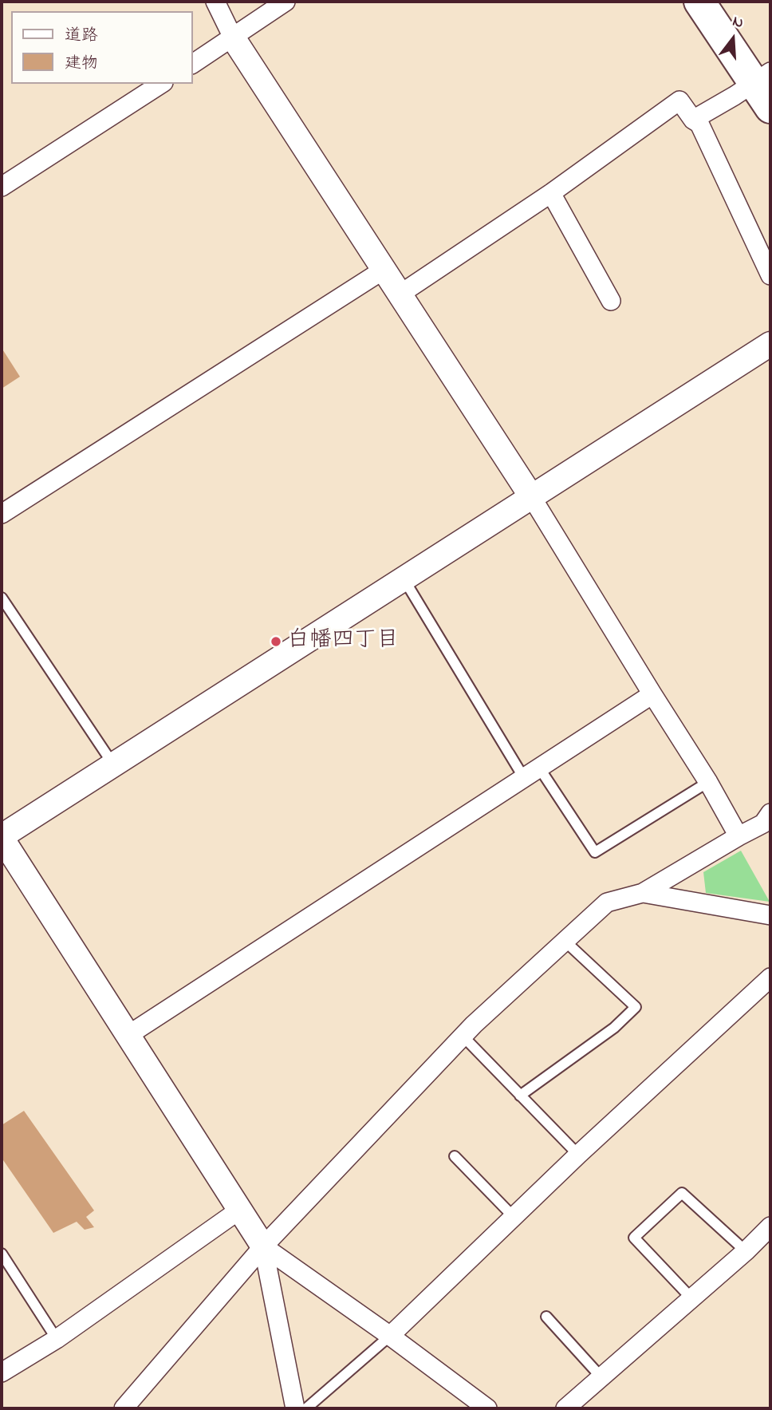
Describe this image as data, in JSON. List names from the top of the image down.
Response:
{
  "places": ["白幡四丁目"],
  "legend": ["道路", "建物"],
  "north": "top"
}
